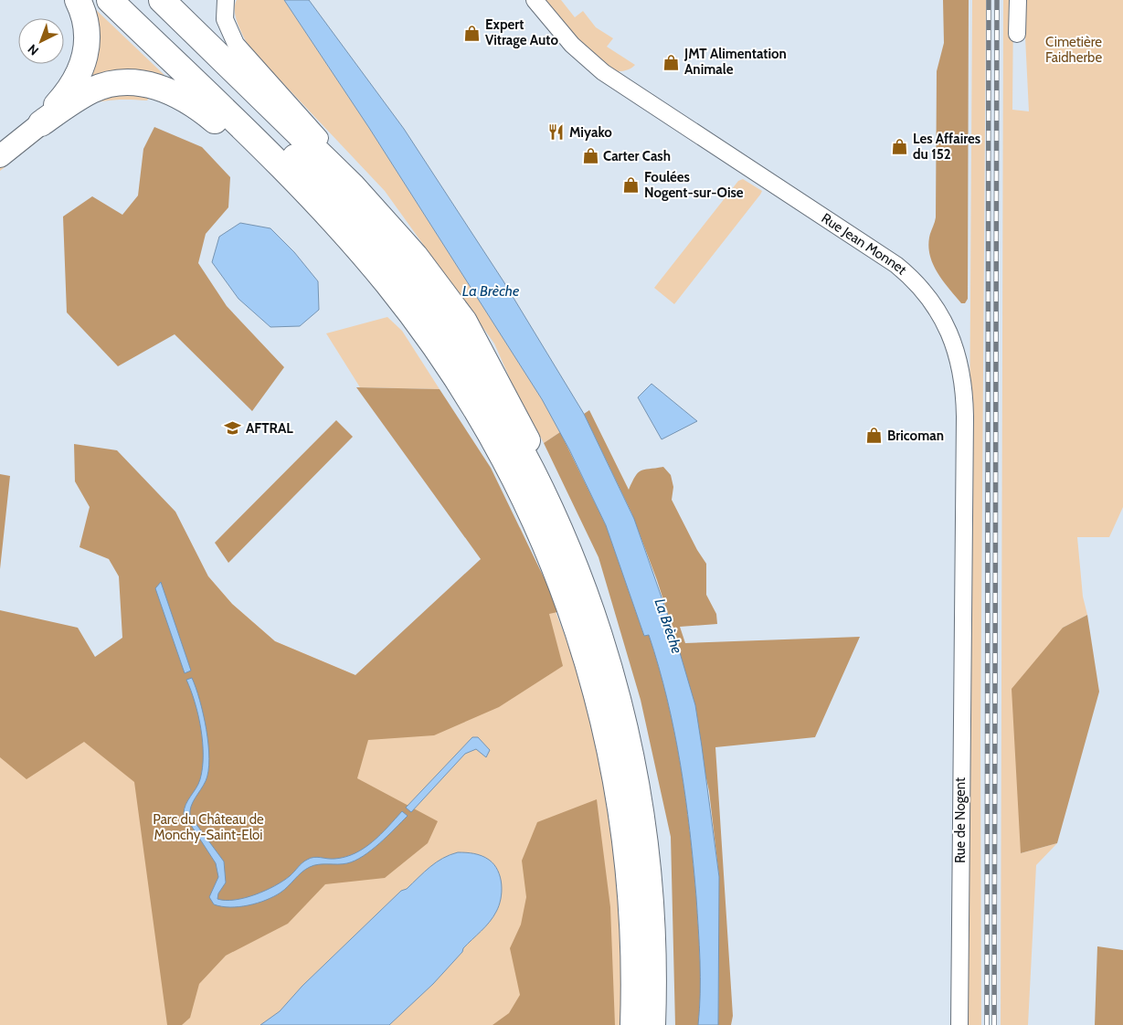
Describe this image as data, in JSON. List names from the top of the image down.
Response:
{
  "streets": {
    "street": ["Rue Jean Monnet", "Rue de Nogent"]
  },
  "crossings": [
    ["Rue Jean Monnet", "Rue de Nogent"]
  ],
  "water": ["La Brèche"],
  "parks": ["Cimetière Faidherbe", "Parc du Château de Monchy-Saint-Eloi"],
  "places": {
    "shop": [
      "Expert Vitrage Auto",
      "JMT Alimentation Animale",
      "Les Affaires du 152",
      "Carter Cash",
      "Foulées Nogent-sur-Oise",
      "Bricoman"
    ],
    "restaurant": ["Miyako"],
    "school or university": ["AFTRAL"]
  },
  "north": "bottom left"
}
